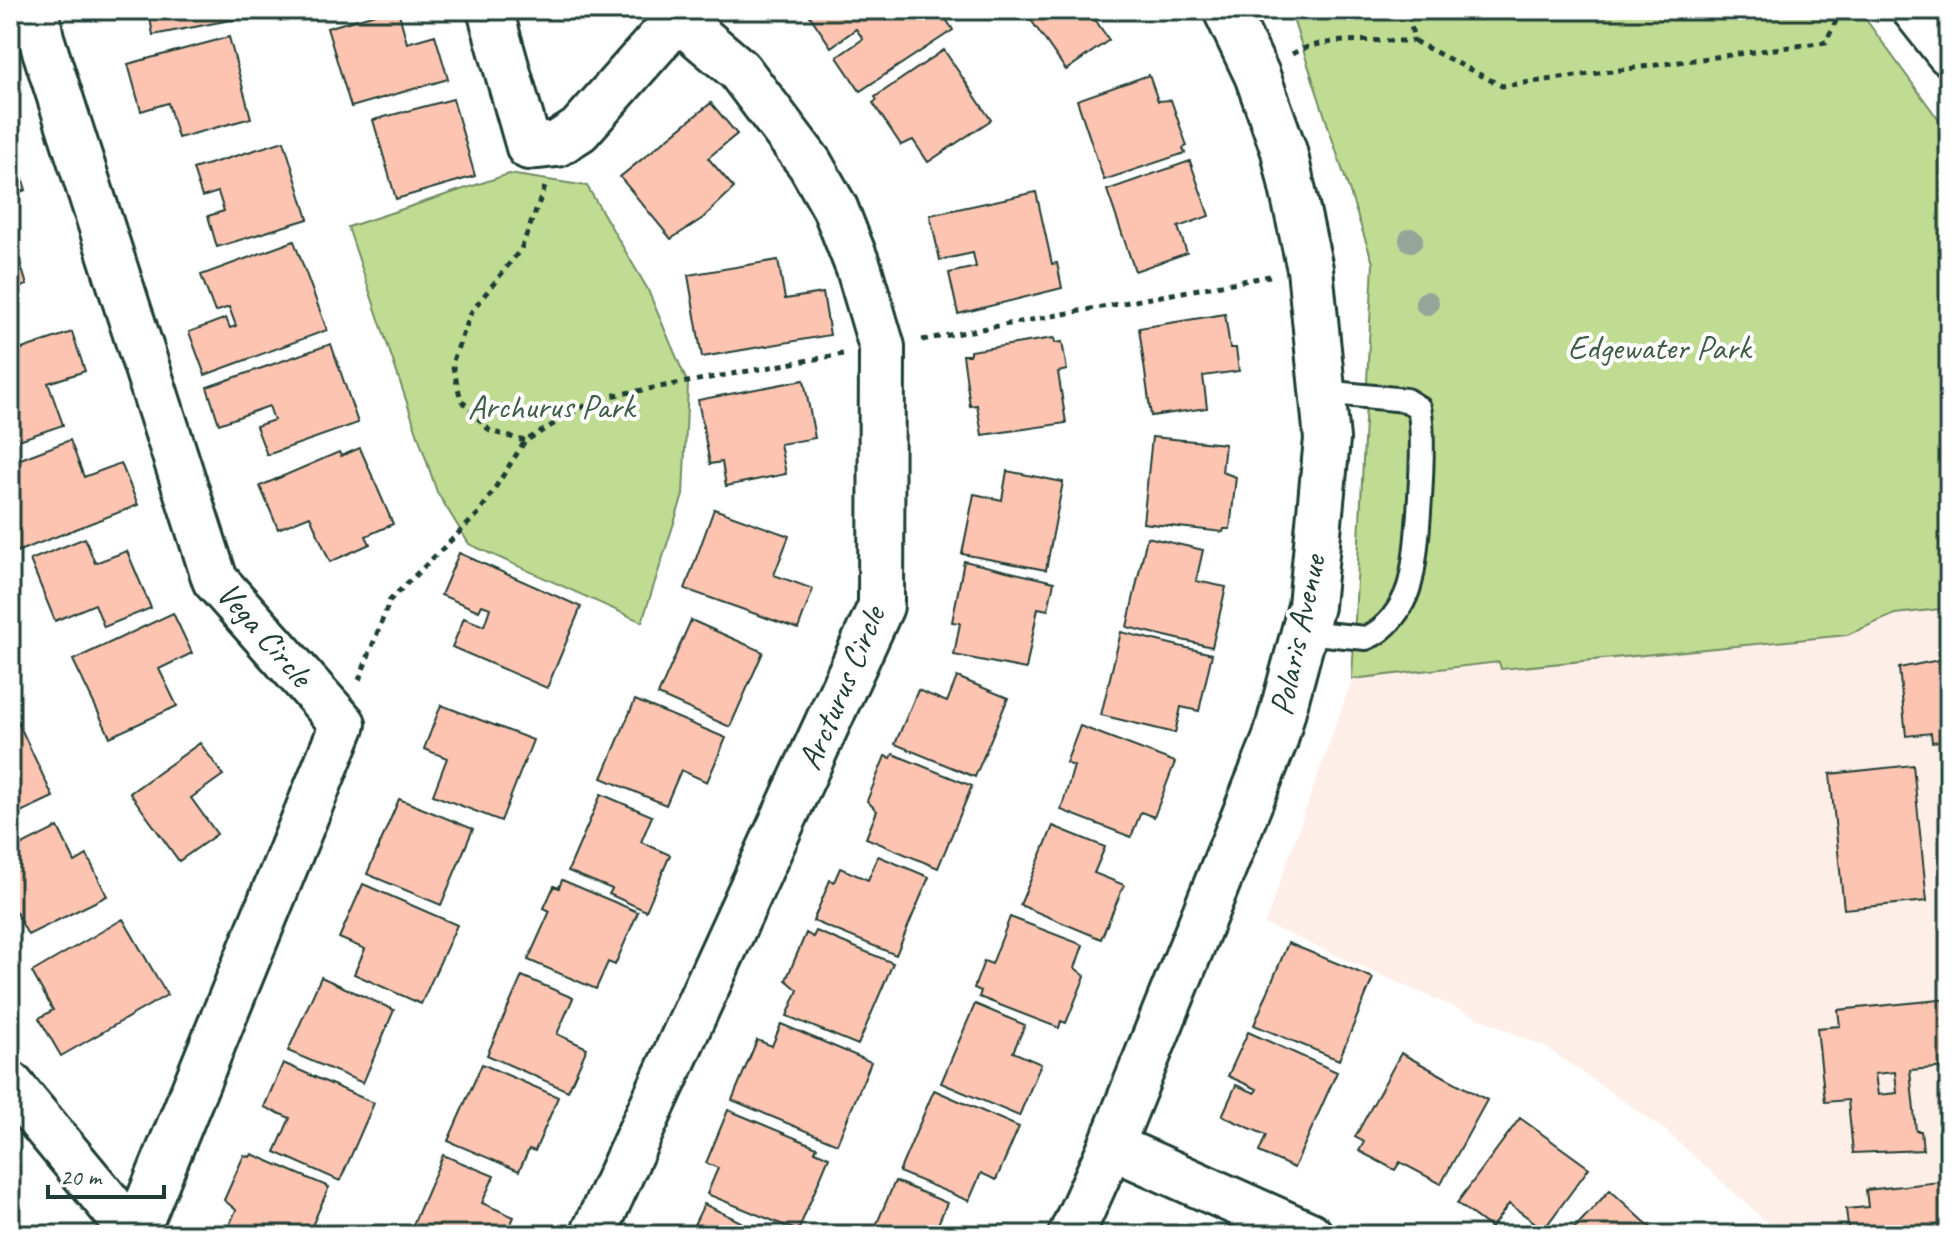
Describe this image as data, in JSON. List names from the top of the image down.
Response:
{
  "streets": {
    "street": ["Vega Circle", "Polaris Avenue", "Arcturus Circle"]
  },
  "parks": ["Edgewater Park", "Archurus Park"],
  "scale_bar": "20 m"
}
